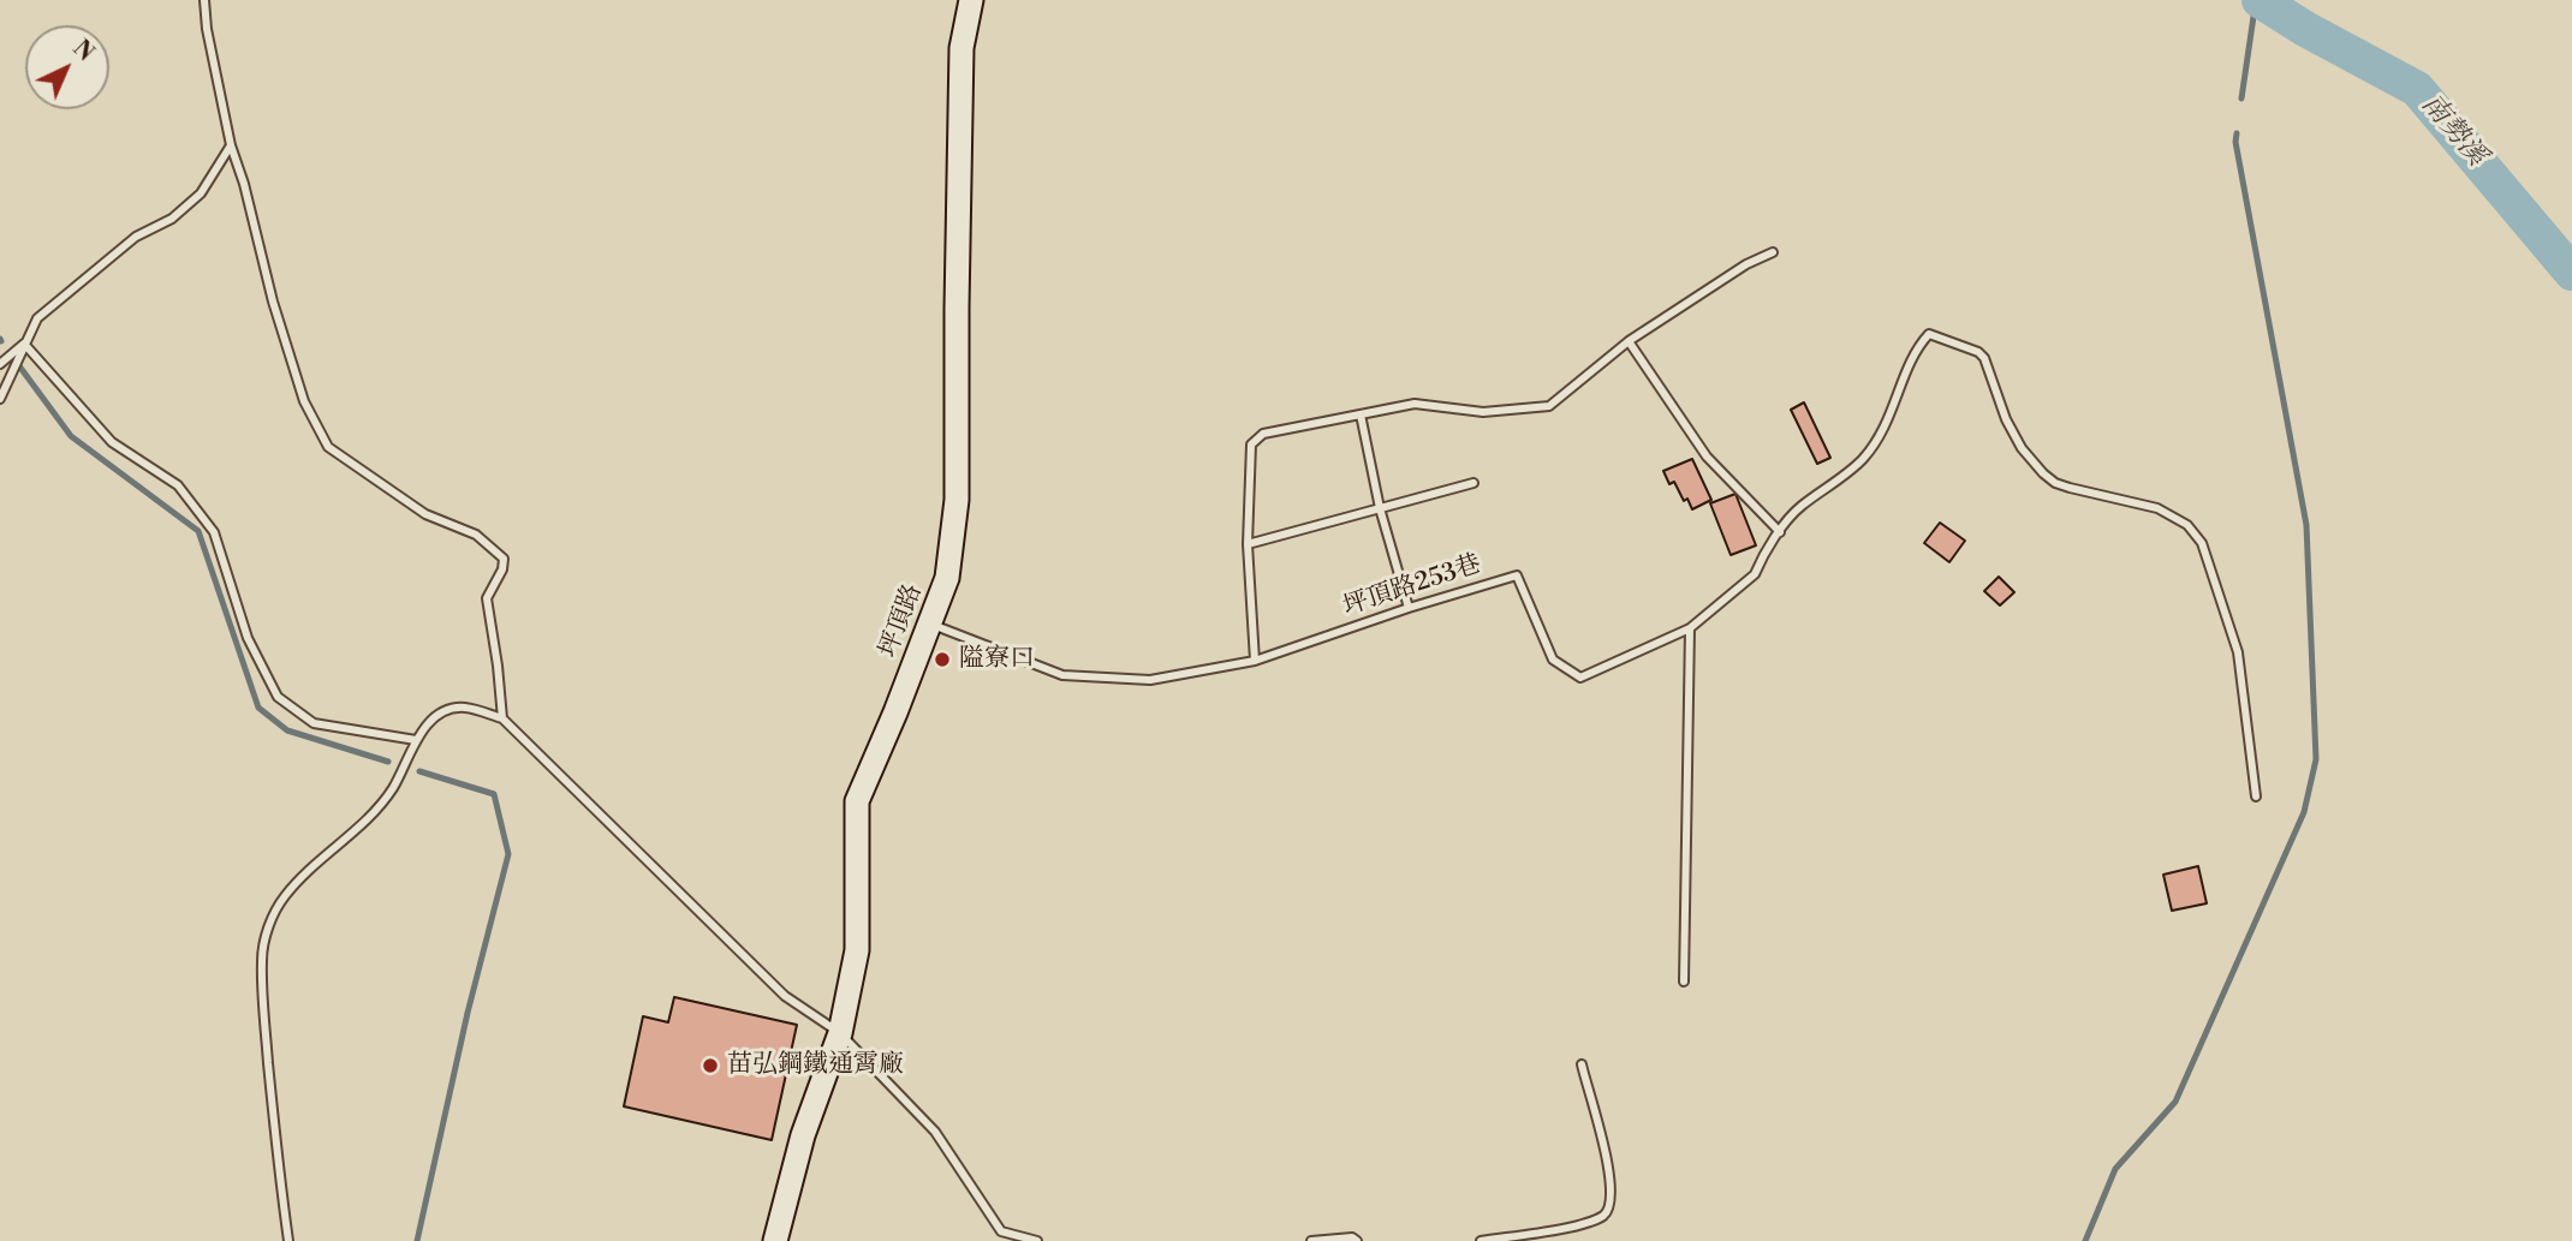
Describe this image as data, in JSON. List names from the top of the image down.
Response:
{
  "streets": {
    "street": ["坪頂路"],
    "lane": ["坪頂路253巷"]
  },
  "crossings": [
    ["坪頂路253巷", "坪頂路"]
  ],
  "water": ["南勢溪"],
  "places": ["隘寮口", "苗弘鋼鐵通霄廠"],
  "north": "top right"
}
